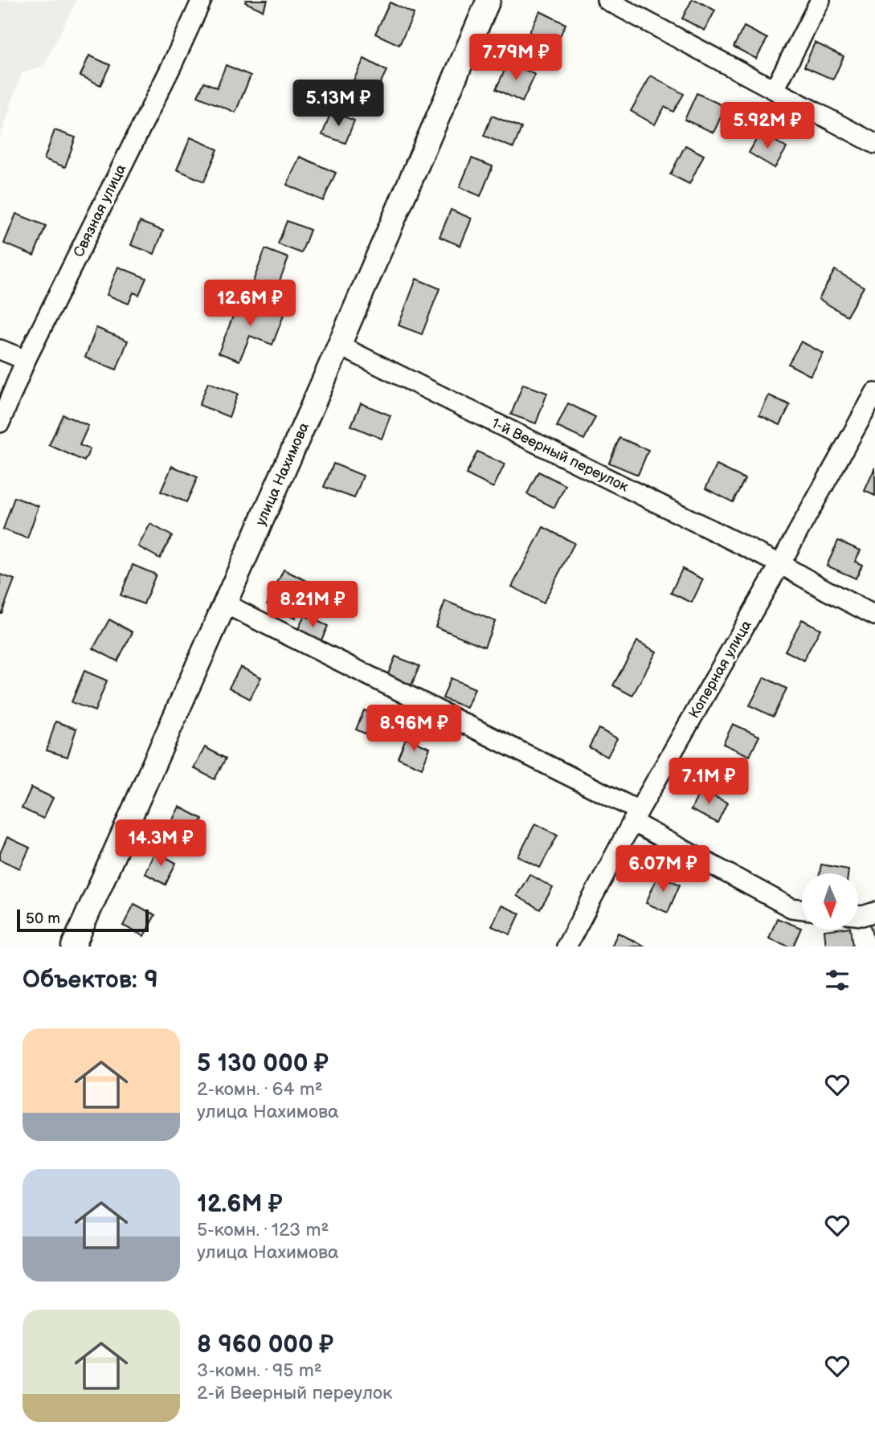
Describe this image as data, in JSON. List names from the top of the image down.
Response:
{
  "streets": {
    "main road": ["улица Нахимова"],
    "street": ["Связная улица", "1-й Веерный переулок", "Коперная улица"]
  },
  "crossings": [
    ["1-й Веерный переулок", "улица Нахимова"],
    ["1-й Веерный переулок", "Коперная улица"]
  ],
  "scale_bar": "50 m",
  "north": "bottom",
  "page": {
    "price": [
      "7.79M ₽",
      "5.13M ₽",
      "5.92M ₽",
      "12.6M ₽",
      "8.21M ₽",
      "8.96M ₽",
      "7.1M ₽",
      "14.3M ₽",
      "6.07M ₽"
    ],
    "scale": "50 m",
    "heading": "Объектов: 9",
    "list": [
      {
        "name": "5 130 000 ₽",
        "note": "2-комн. · 64 m² · улица Нахимова"
      },
      {
        "name": "12.6M ₽",
        "note": "5-комн. · 123 m² · улица Нахимова"
      },
      {
        "name": "8 960 000 ₽",
        "note": "3-комн. · 95 m² · 2-й Веерный переулок"
      }
    ]
  }
}
